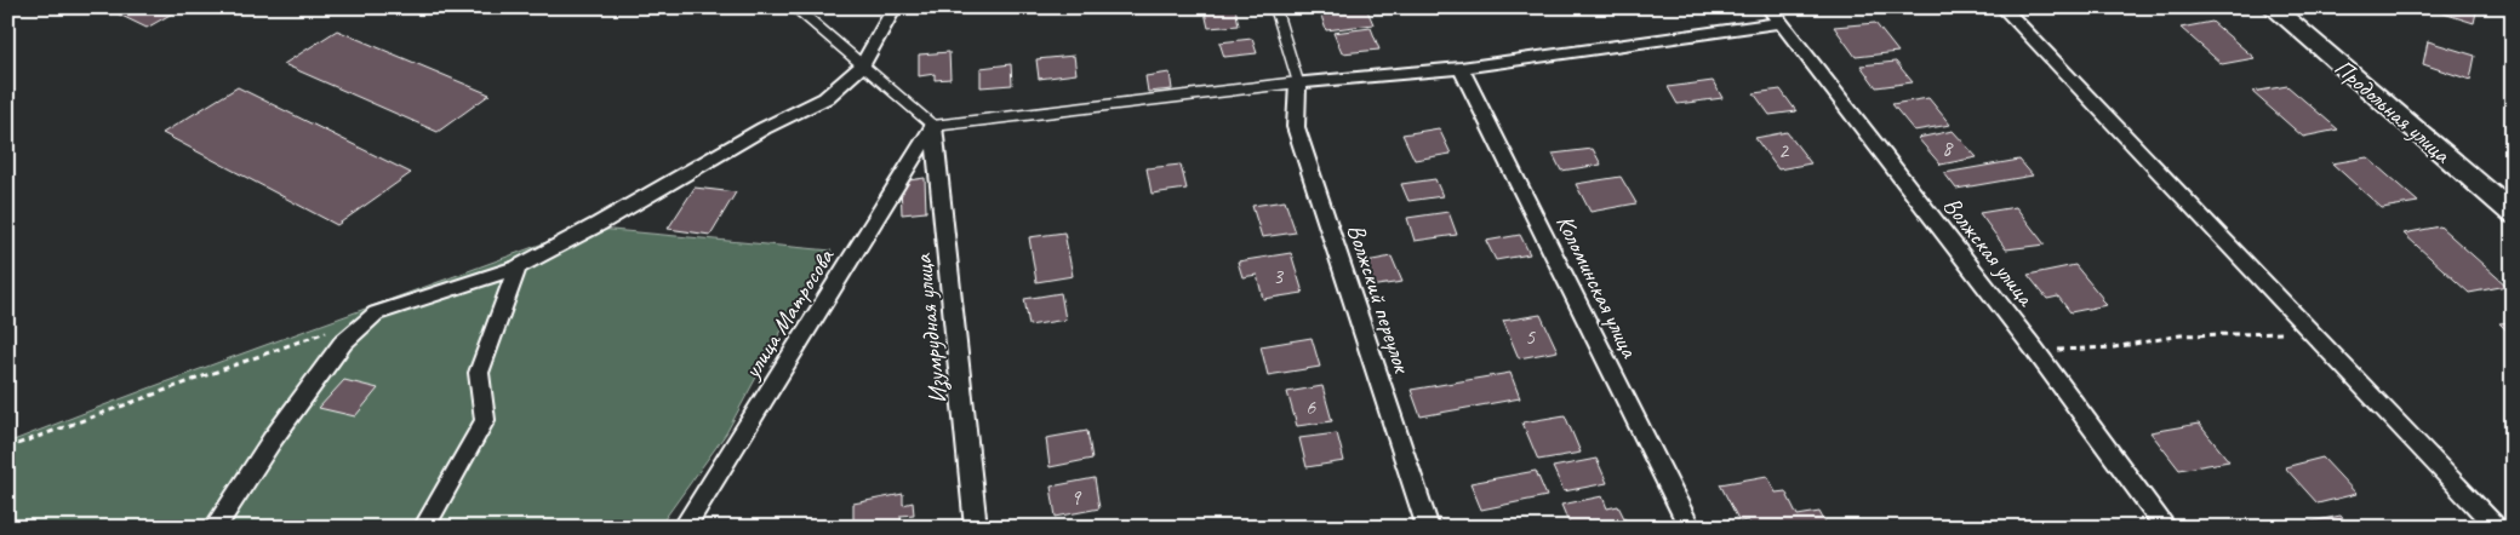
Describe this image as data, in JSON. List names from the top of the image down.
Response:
{
  "streets": {
    "street": [
      "Продольная улица",
      "Волжская улица",
      "Коломинская улица",
      "Волжский переулок",
      "улица Матросова",
      "Изумрудная улица"
    ]
  },
  "crossings": [
    ["улица Матросова", "Изумрудная улица"]
  ],
  "house_numbers": [
    "8",
    "2",
    "3",
    "5",
    "6",
    "9"
  ]
}
